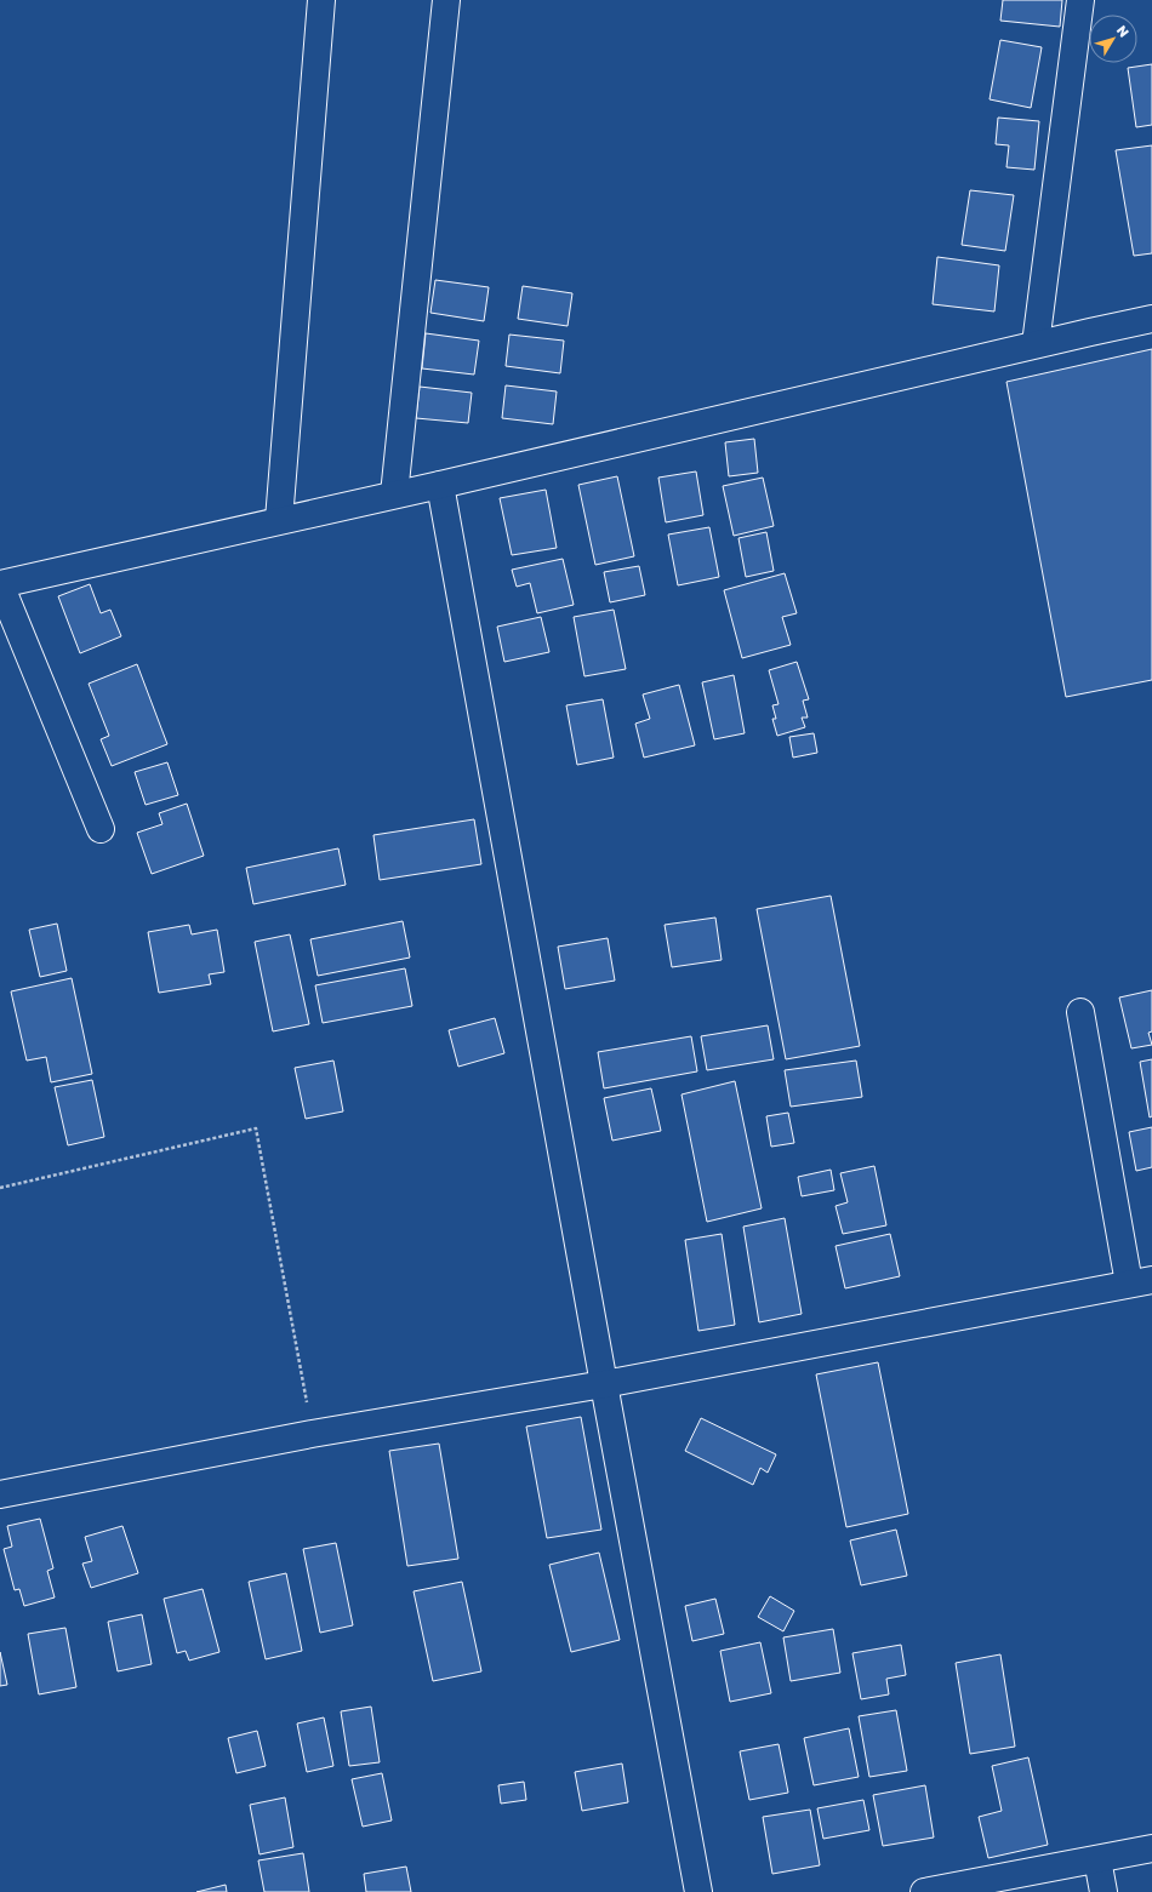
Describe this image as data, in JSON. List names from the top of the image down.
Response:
{
  "north": "top right"
}
